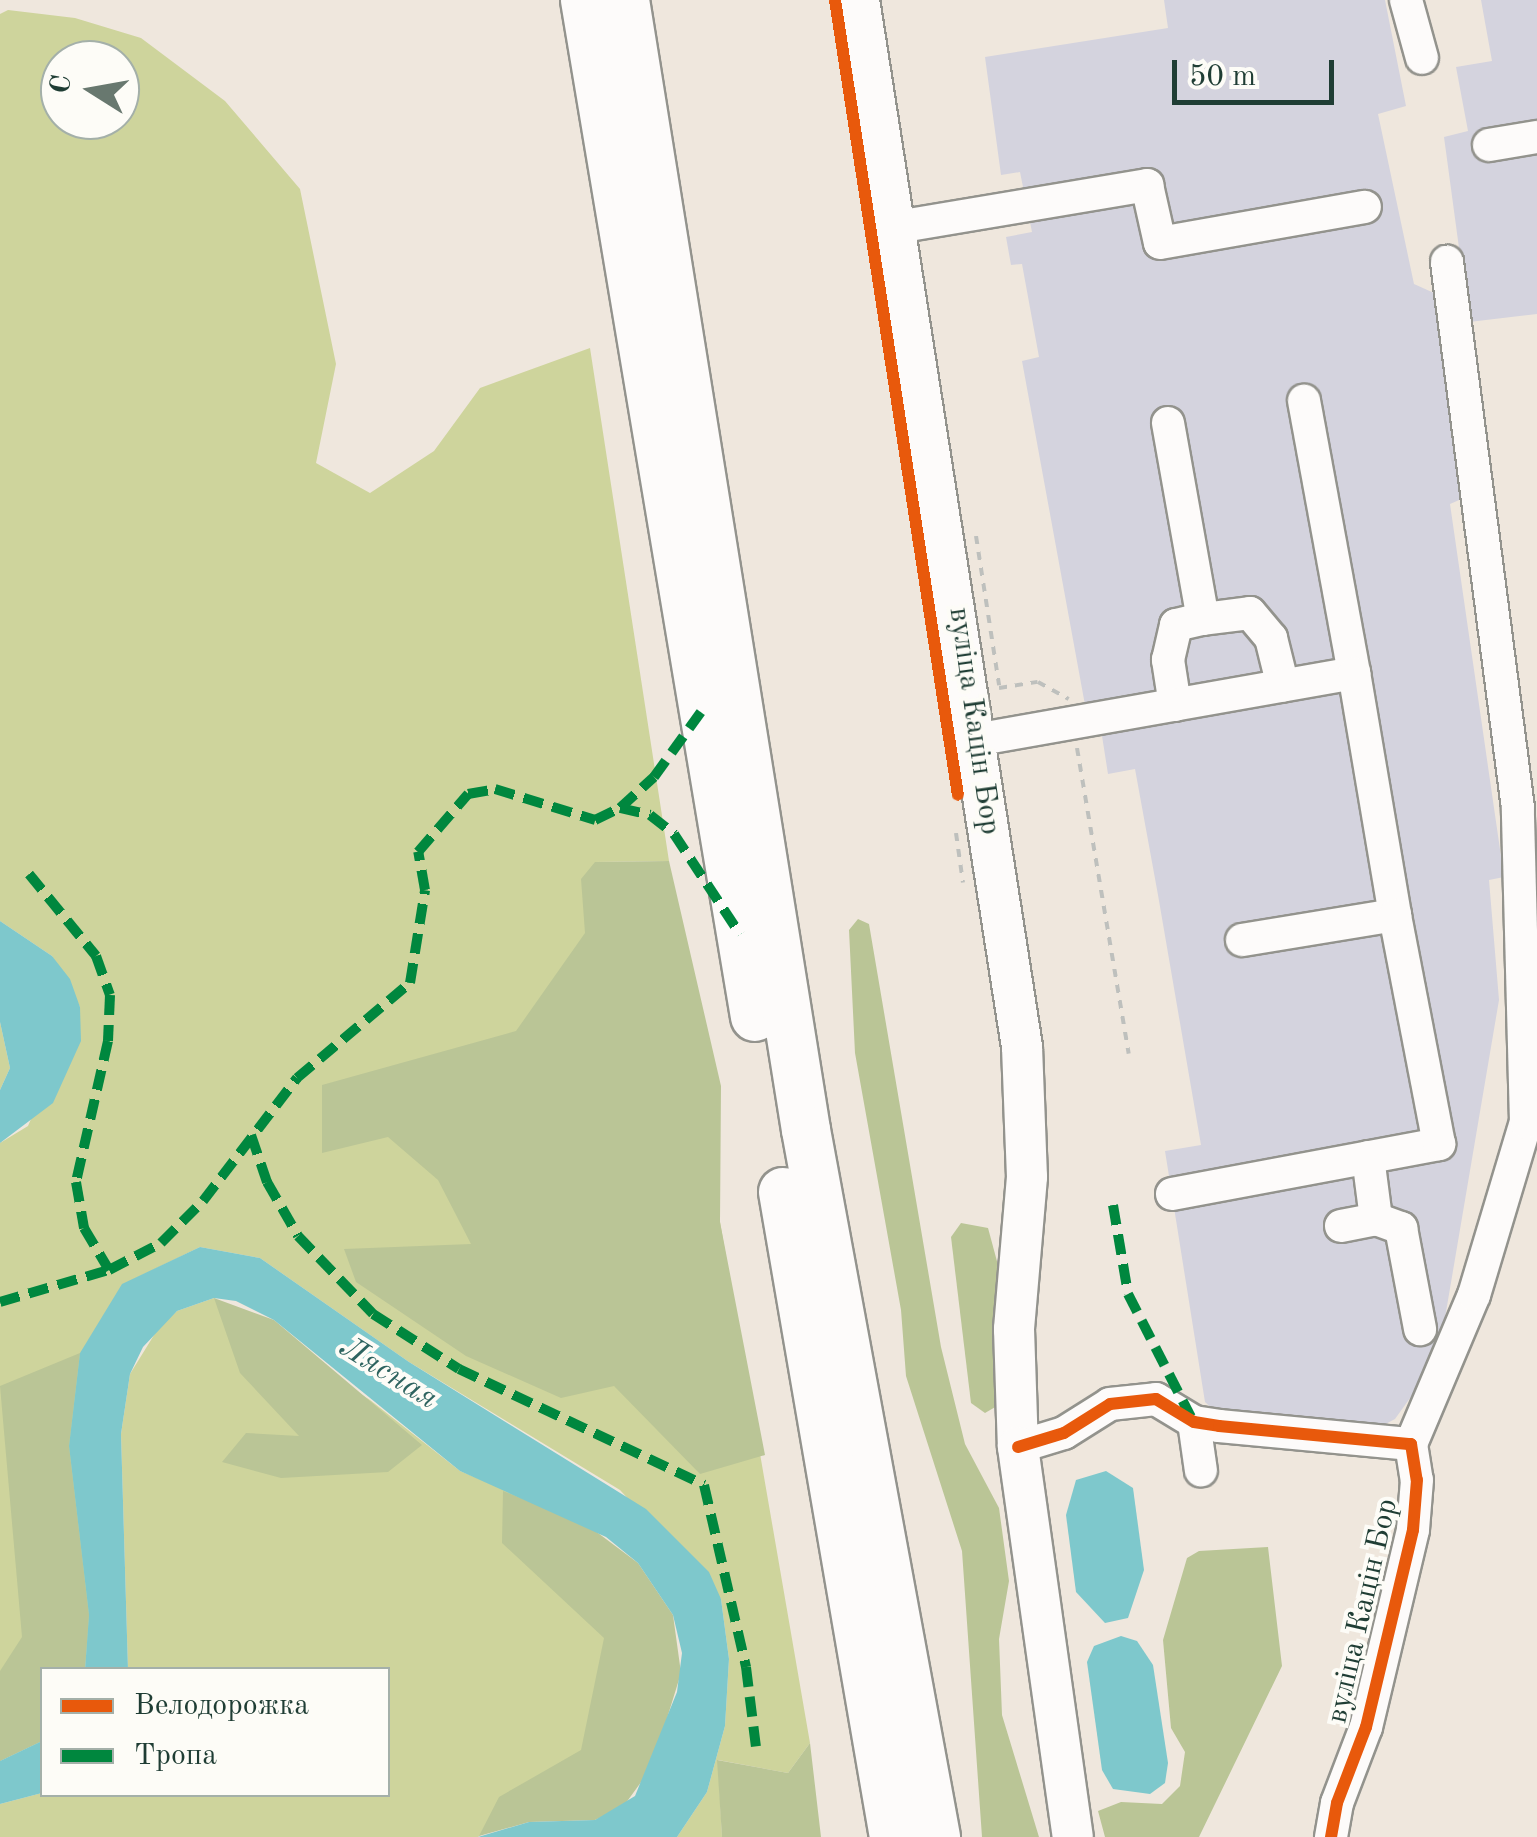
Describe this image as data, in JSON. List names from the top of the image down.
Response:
{
  "streets": {
    "main road": ["вуліца Кацін Бор"]
  },
  "water": ["Лясная"],
  "legend": ["Велодорожка", "Тропа"],
  "scale_bar": "50 m",
  "north": "left"
}
